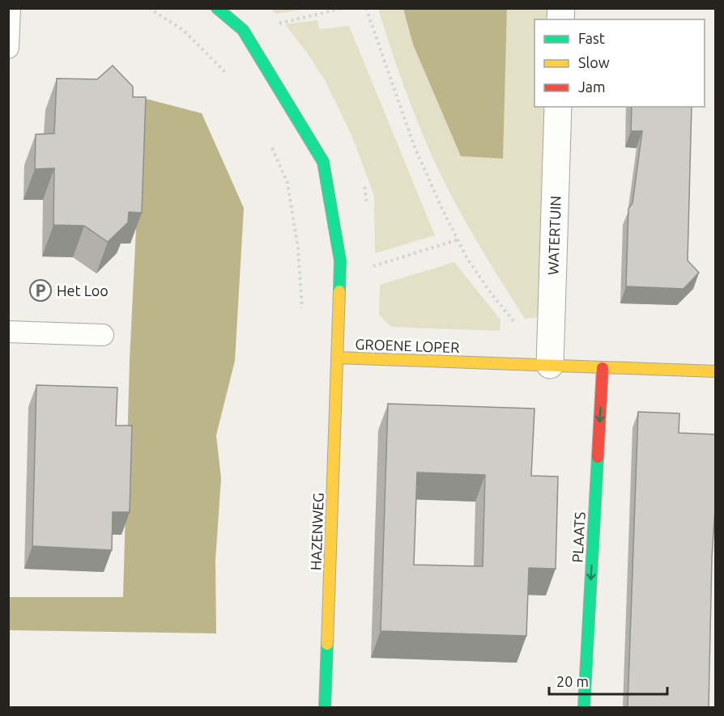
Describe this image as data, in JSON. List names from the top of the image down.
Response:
{
  "streets": {
    "street": [
      "WATERTUIN",
      "GROENE LOPER",
      "HAZENWEG",
      "PLAATS"
    ]
  },
  "crossings": [
    ["WATERTUIN", "GROENE LOPER"],
    ["GROENE LOPER", "HAZENWEG"],
    ["GROENE LOPER", "PLAATS"]
  ],
  "one_way": ["PLAATS"],
  "places": {
    "parking": ["Het Loo"]
  },
  "legend": ["Fast", "Slow", "Jam"],
  "scale_bar": "20 m"
}
